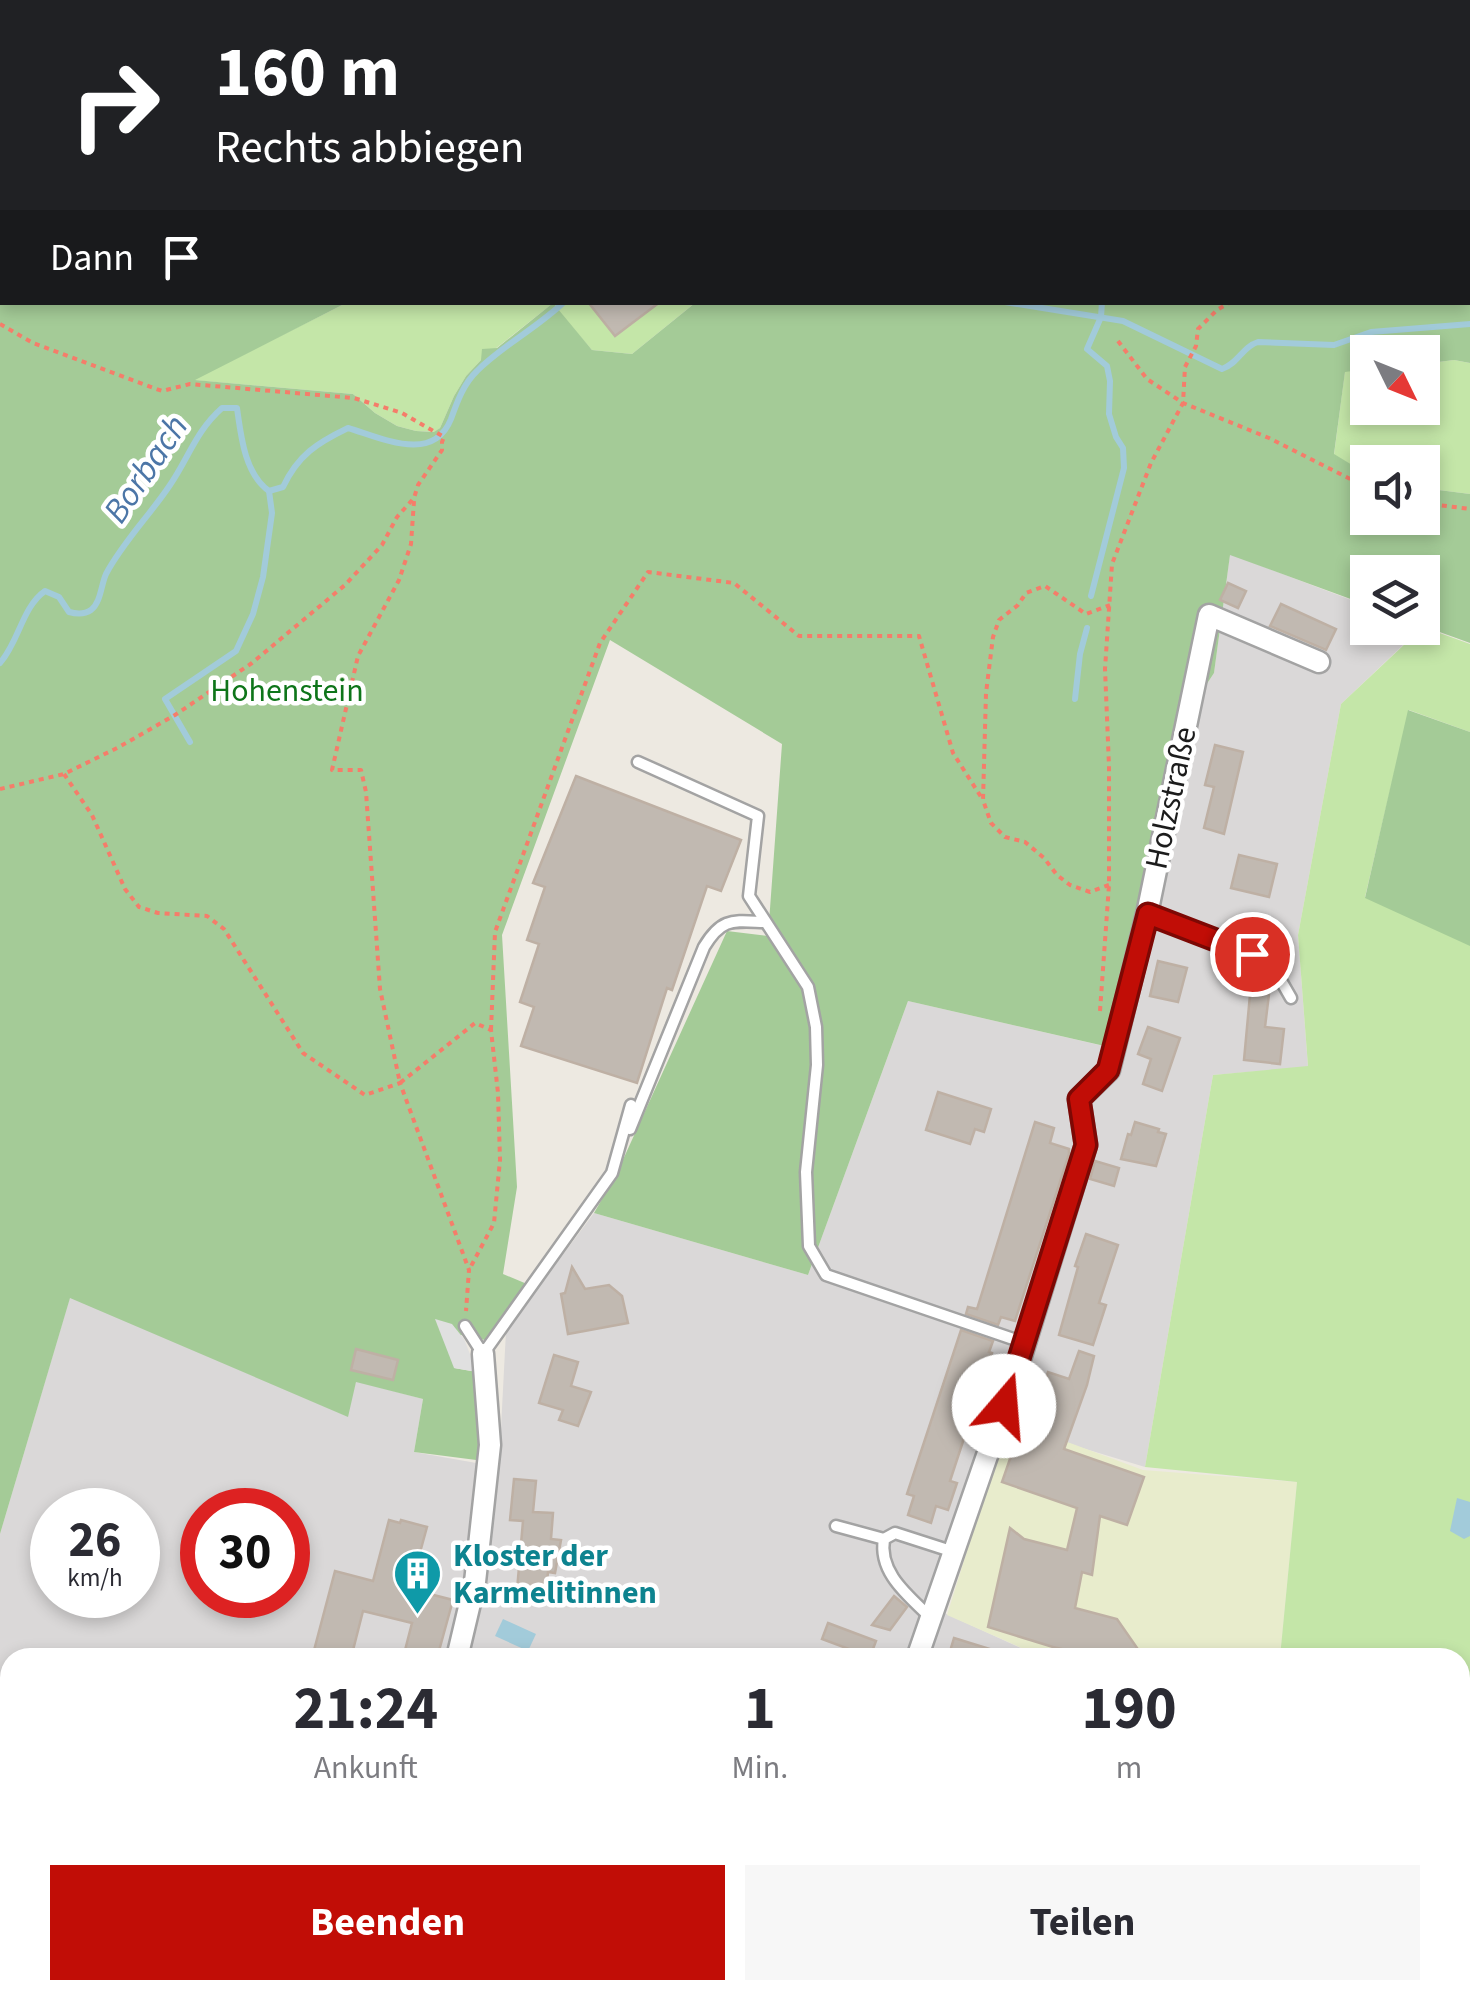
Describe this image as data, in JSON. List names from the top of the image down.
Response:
{
  "streets": {
    "street": ["Holzstraße"]
  },
  "water": ["Borbach"],
  "parks": ["Hohenstein"],
  "places": {
    "building": ["Kloster der Karmelitinnen"]
  },
  "north": "bottom right",
  "page": {
    "turn": ["160 m", "Rechts abbiegen"],
    "then": "Dann",
    "speed": "26 km/h",
    "limit": "30",
    "eta": [
      "21:24",
      "Ankunft",
      "1",
      "Min.",
      "190",
      "m"
    ],
    "buttons": ["Beenden", "Teilen"]
  }
}
